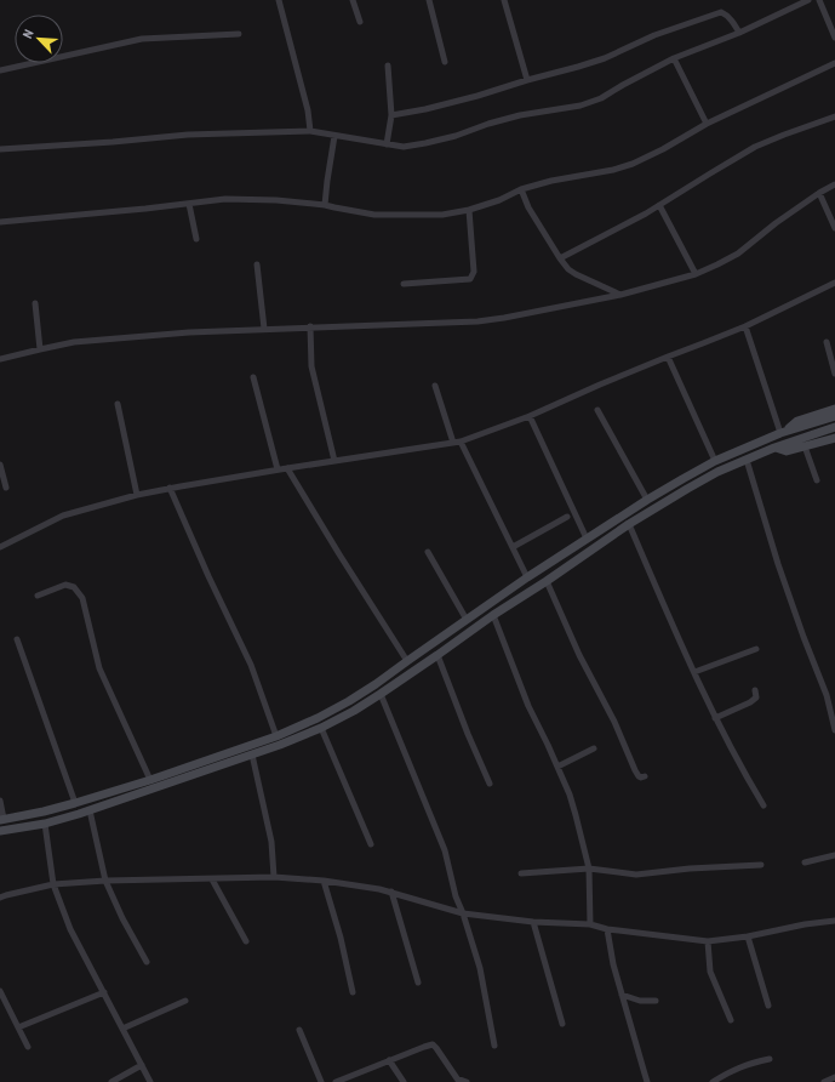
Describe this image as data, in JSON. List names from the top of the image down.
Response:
{
  "north": "top left"
}
